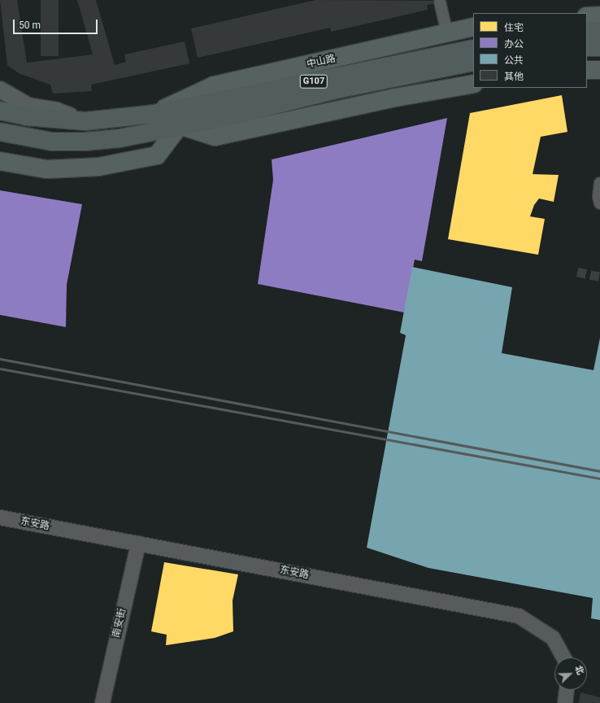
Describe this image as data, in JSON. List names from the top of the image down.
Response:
{
  "streets": {
    "highway": ["G107"],
    "main road": ["中山路"],
    "street": ["东安路", "南安街"]
  },
  "crossings": [
    ["中山路", "G107"],
    ["东安路", "南安街"]
  ],
  "legend": [
    "住宅",
    "办公",
    "公共",
    "其他"
  ],
  "scale_bar": "50 m",
  "north": "top right"
}
